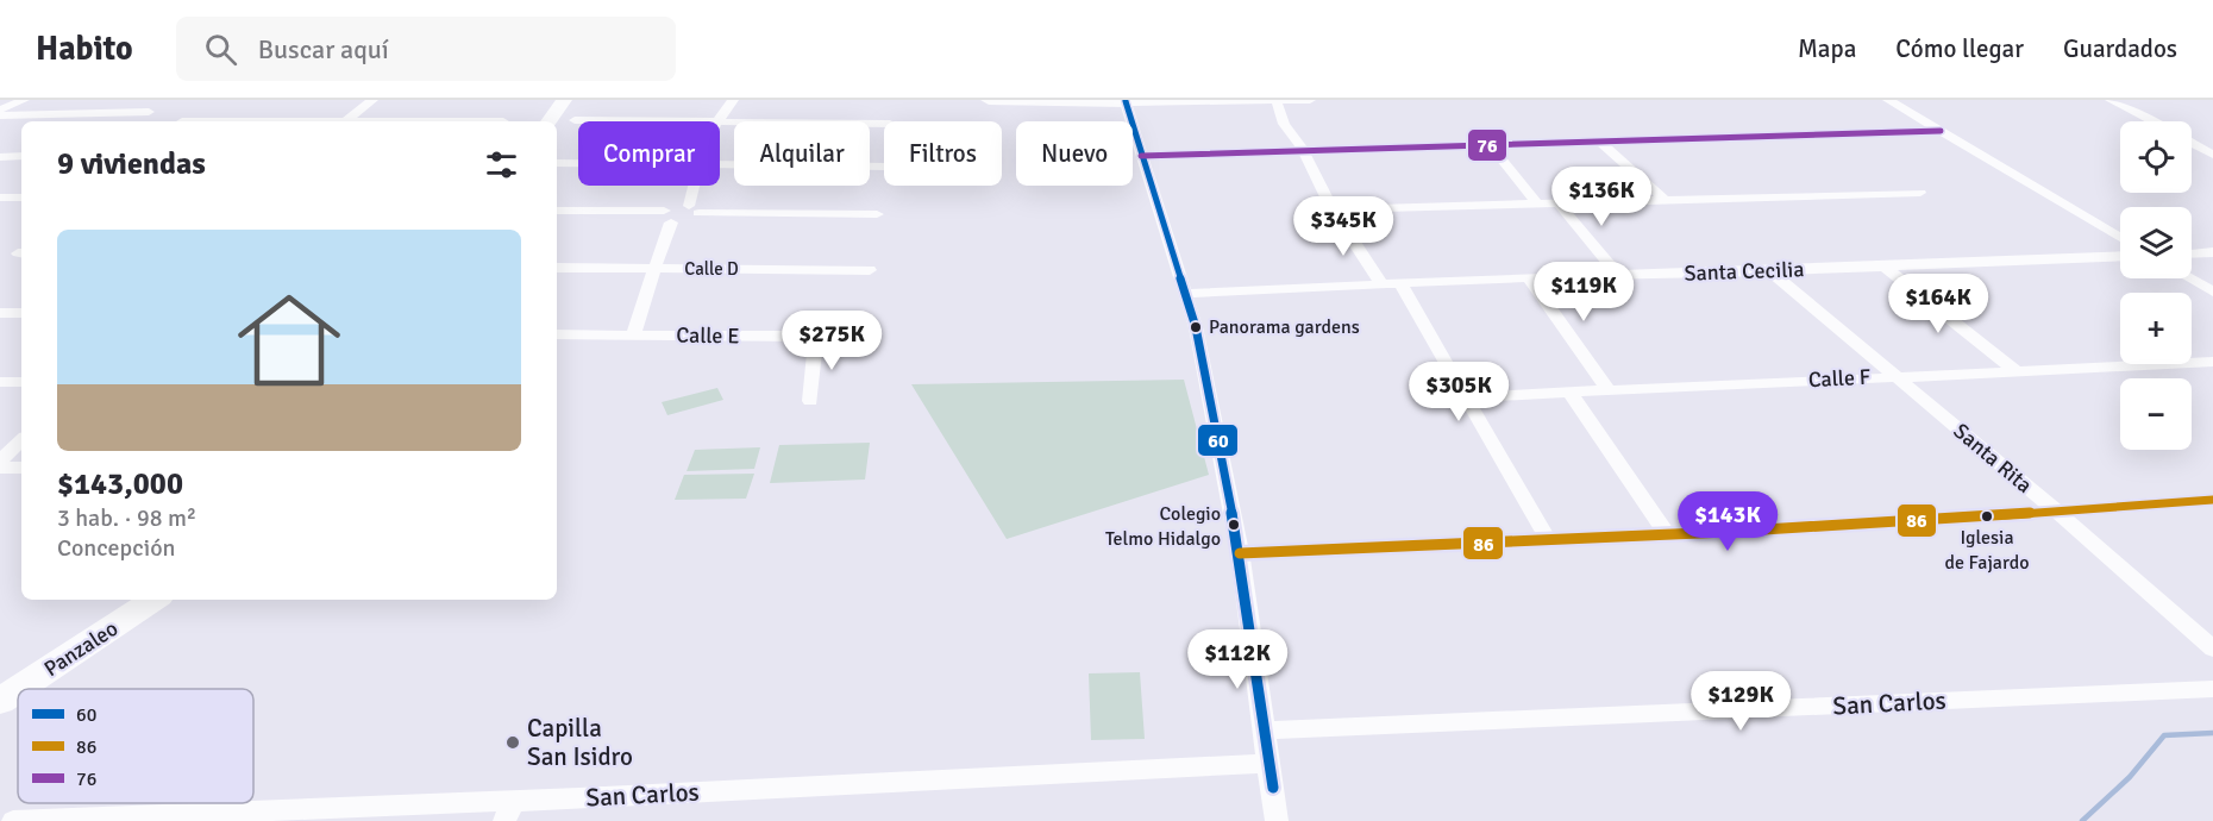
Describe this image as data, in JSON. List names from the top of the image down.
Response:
{
  "streets": {
    "street": [
      "Calle D",
      "Santa Cecilia",
      "Calle E",
      "Calle F",
      "Santa Rita",
      "Panzaleo",
      "San Carlos"
    ]
  },
  "crossings": [
    ["Santa Cecilia", "Santa Rita"],
    ["Calle F", "Santa Rita"]
  ],
  "places": [
    "Panorama gardens",
    "Iglesia de Fajardo",
    "Colegio Telmo Hidalgo",
    "Capilla San Isidro"
  ],
  "lines": ["transit line 60", "transit line 76", "transit line 86"],
  "legend": ["60", "86", "76"],
  "page": {
    "header": "Habito",
    "search": "Buscar aquí",
    "nav": ["Mapa", "Cómo llegar", "Guardados"],
    "map_buttons": ["+", "−"],
    "chip": [
      "Comprar",
      "Alquilar",
      "Filtros",
      "Nuevo"
    ],
    "heading": "9 viviendas",
    "price": [
      "$136K",
      "$345K",
      "$119K",
      "$164K",
      "$275K",
      "$305K",
      "$143K",
      "$112K",
      "$129K"
    ],
    "list": [
      {
        "name": "$143,000",
        "note": "3 hab. · 98 m² · Concepción"
      }
    ]
  }
}
